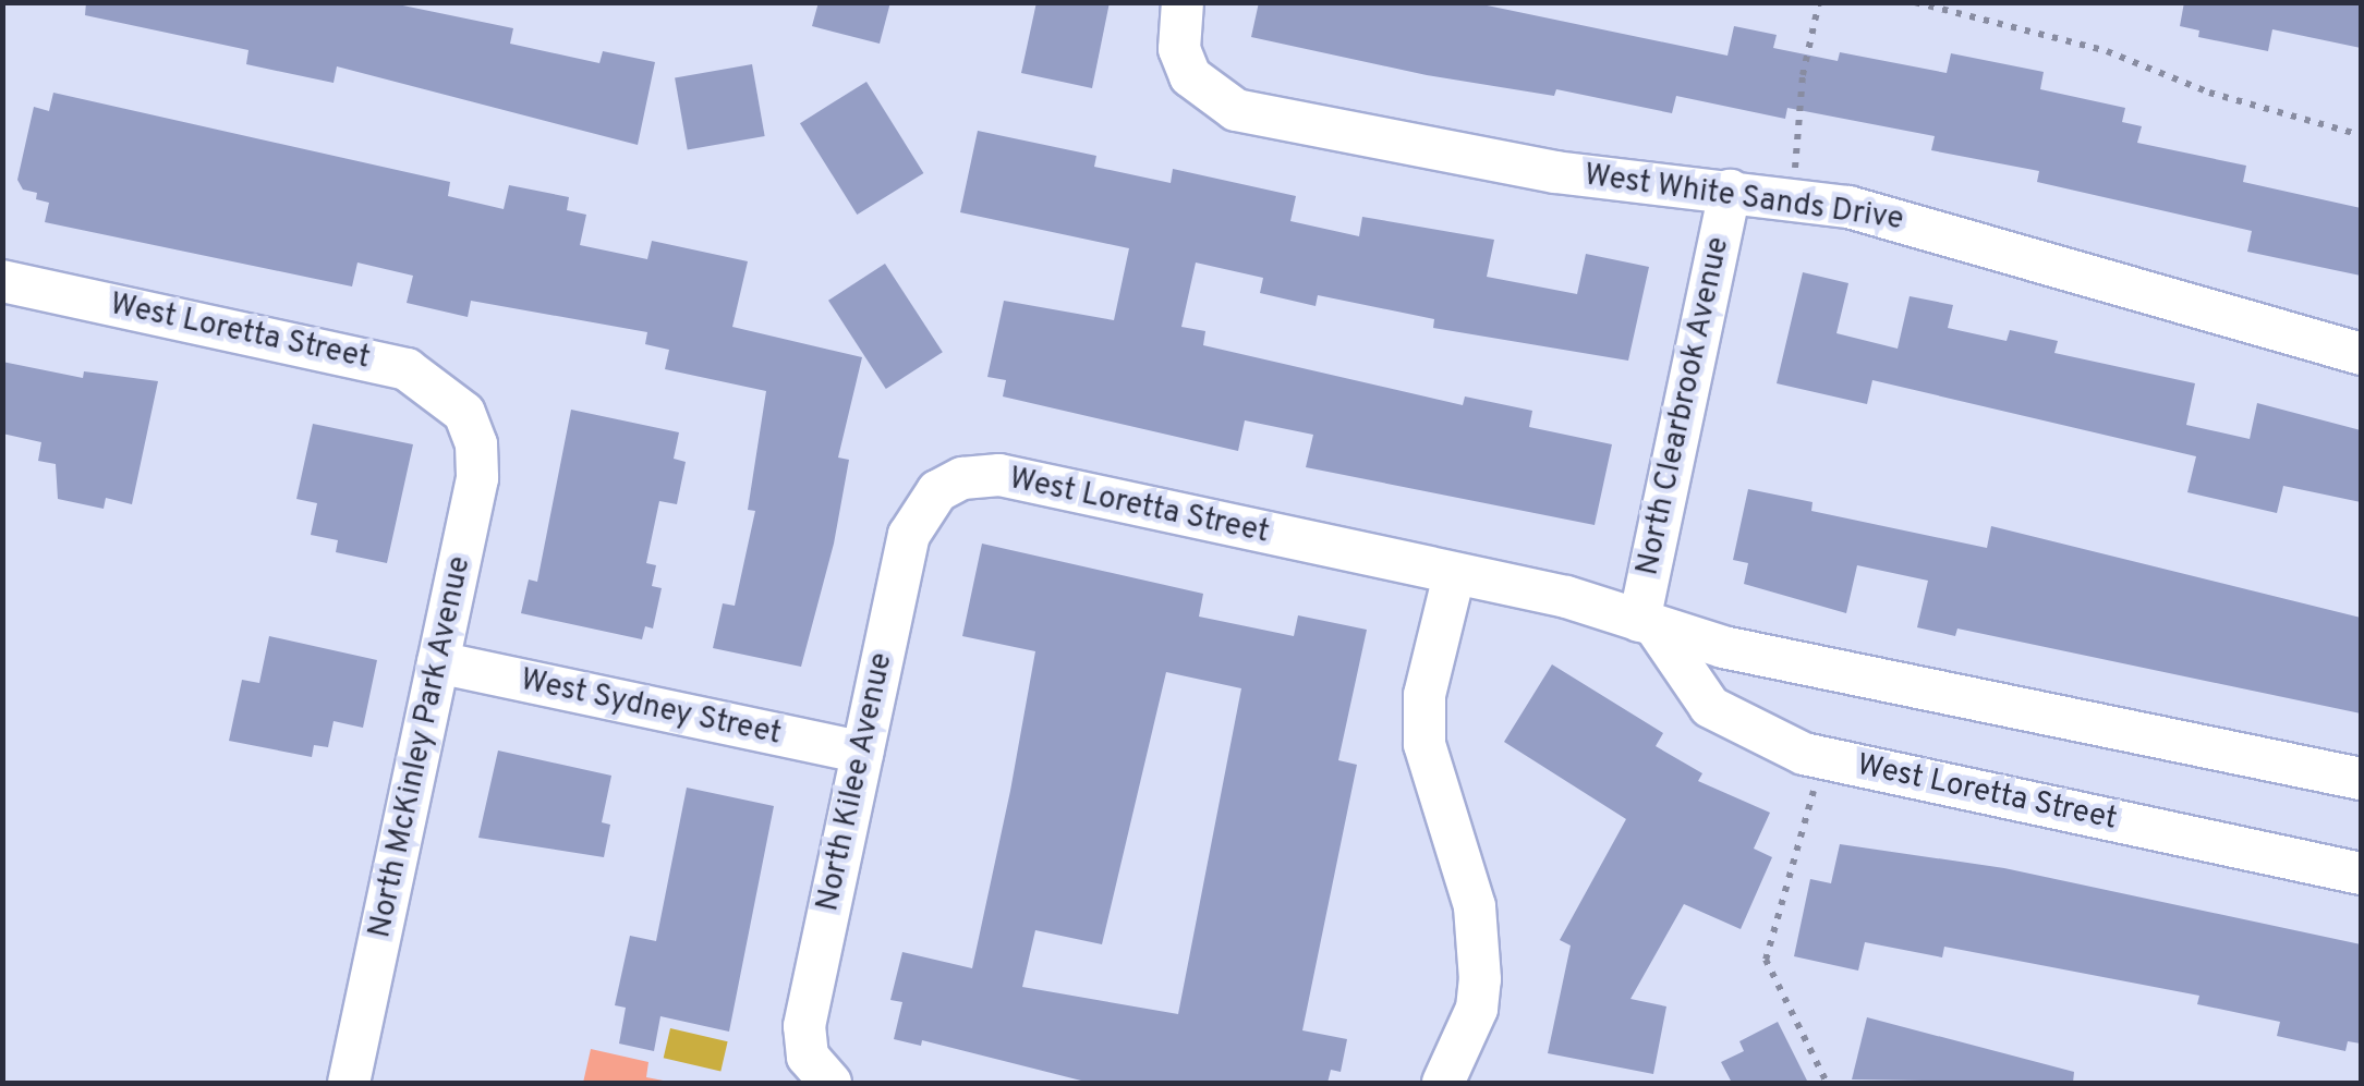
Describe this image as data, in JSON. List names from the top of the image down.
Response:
{
  "streets": {
    "street": [
      "West White Sands Drive",
      "West Loretta Street",
      "North Clearbrook Avenue",
      "West Sydney Street",
      "North McKinley Park Avenue",
      "North Kilee Avenue"
    ]
  },
  "crossings": [
    ["West White Sands Drive", "North Clearbrook Avenue"],
    ["West Loretta Street", "North Clearbrook Avenue"],
    ["West Loretta Street", "North McKinley Park Avenue"],
    ["West Loretta Street", "North Kilee Avenue"],
    ["West Sydney Street", "North McKinley Park Avenue"],
    ["West Sydney Street", "North Kilee Avenue"]
  ]
}
